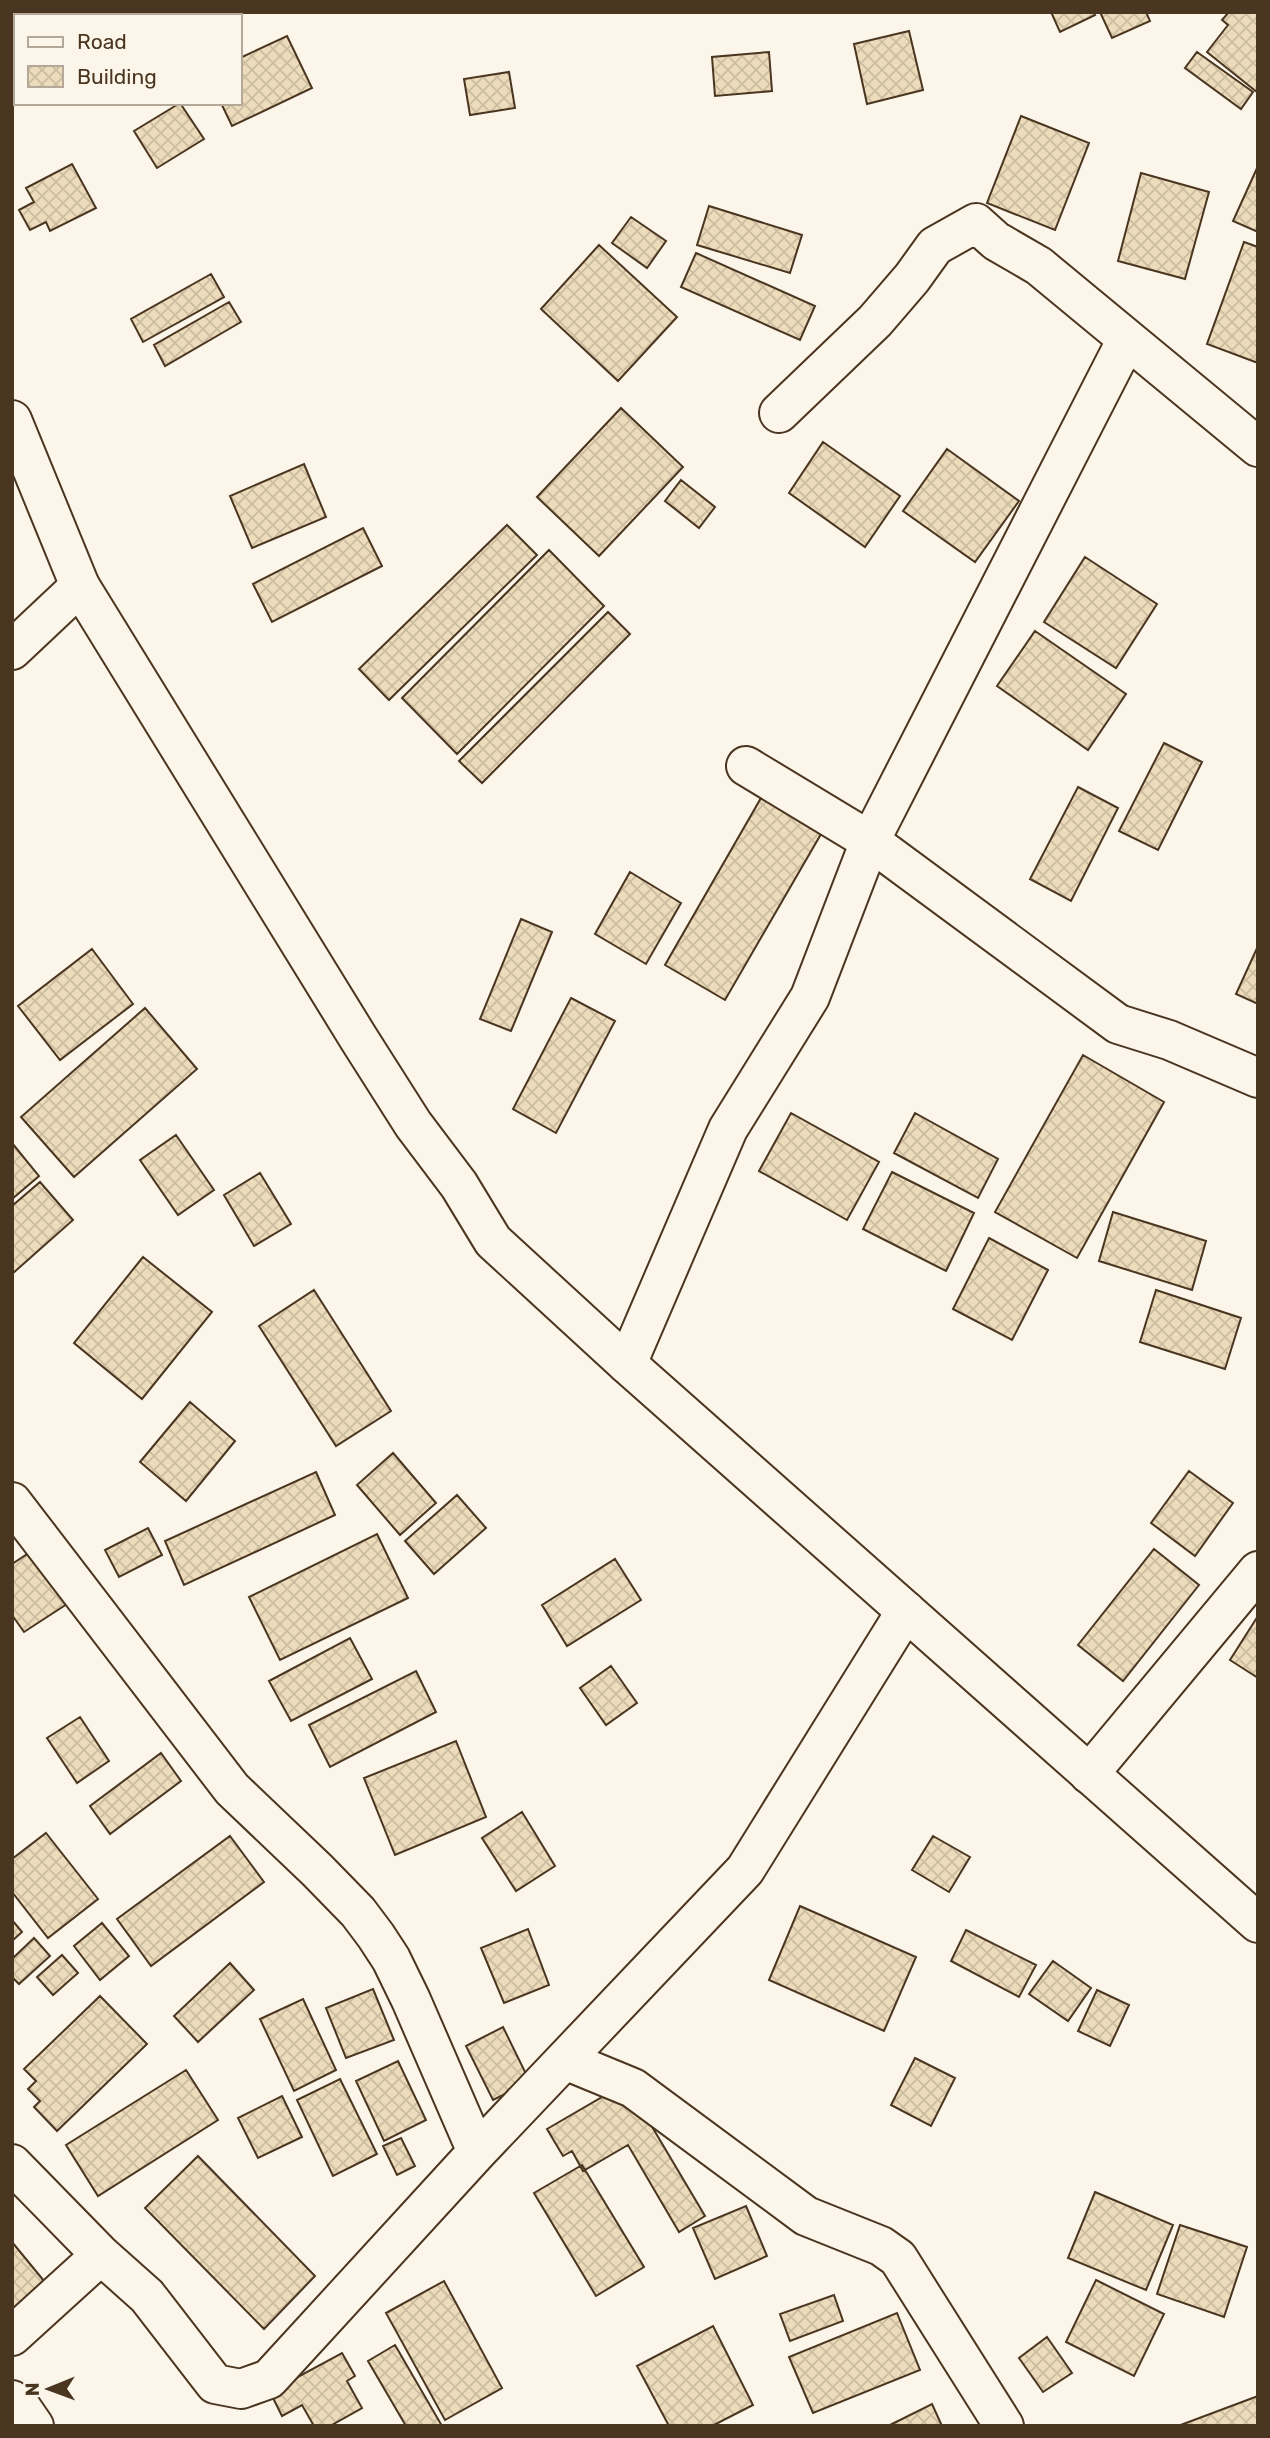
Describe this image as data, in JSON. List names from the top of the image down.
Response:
{
  "legend": ["Road", "Building"],
  "north": "left"
}
